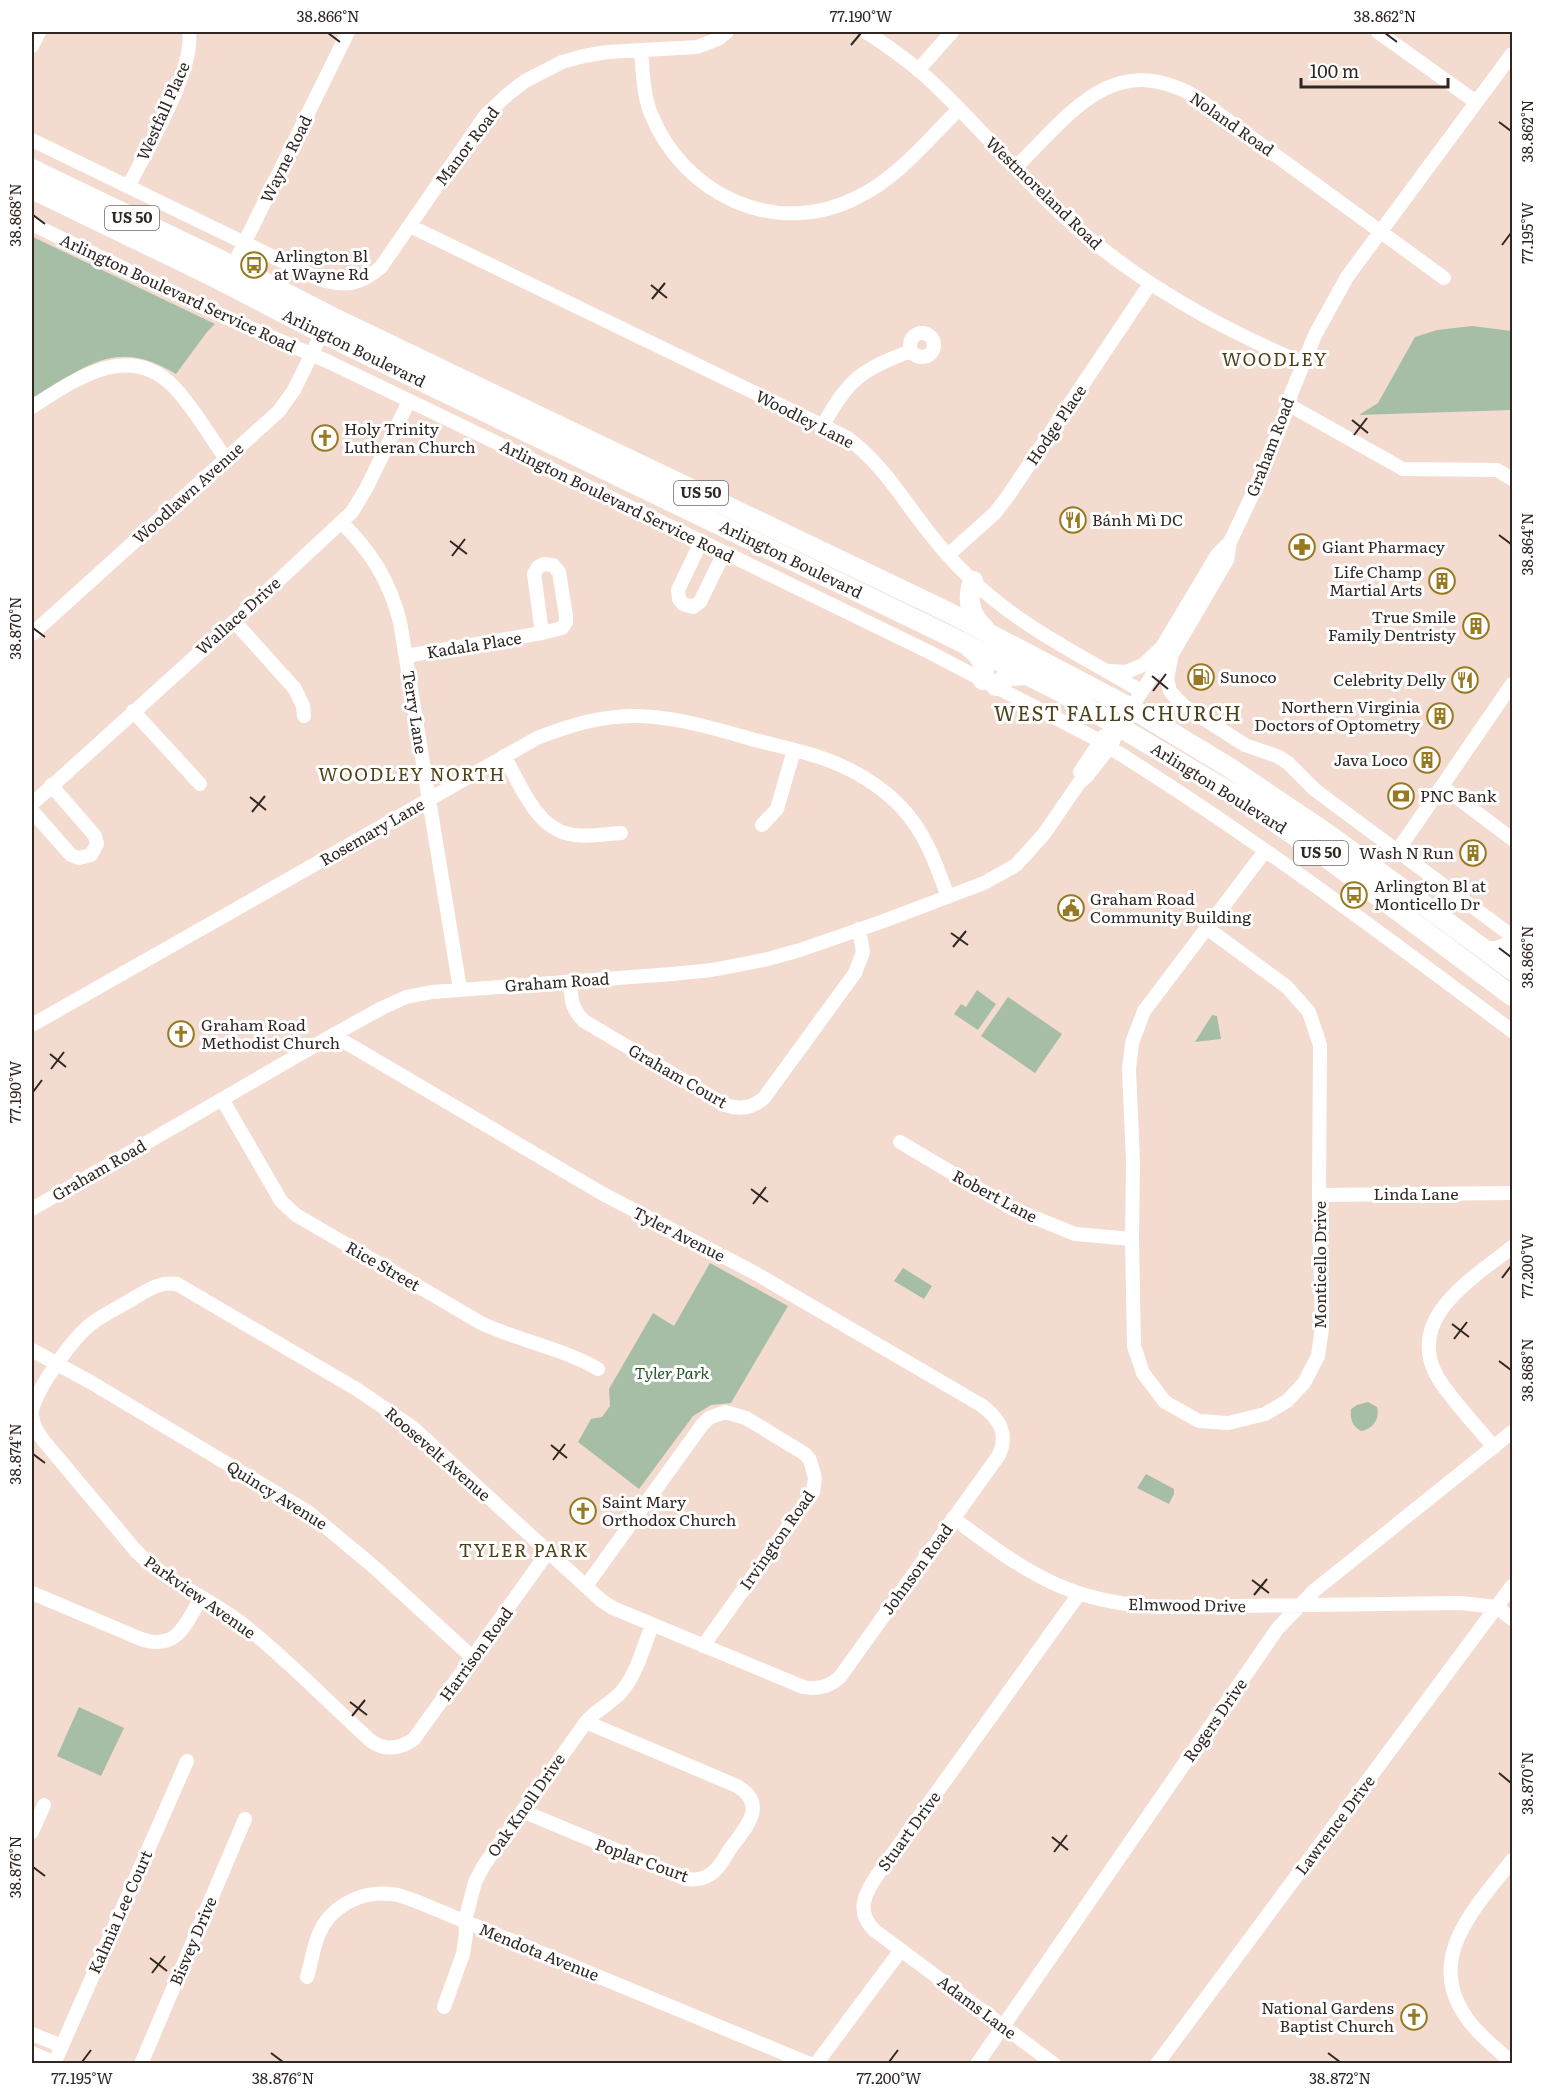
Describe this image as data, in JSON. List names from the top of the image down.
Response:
{
  "streets": {
    "highway": ["US 50", "Arlington Boulevard"],
    "street": [
      "Westfall Place",
      "Noland Road",
      "Manor Road",
      "Wayne Road",
      "Westmoreland Road",
      "Arlington Boulevard Service Road",
      "Woodley Lane",
      "Hodge Place",
      "Graham Road",
      "Woodlawn Avenue",
      "Wallace Drive",
      "Kadala Place",
      "Terry Lane",
      "Rosemary Lane",
      "Graham Court",
      "Linda Lane",
      "Robert Lane",
      "Tyler Avenue",
      "Monticello Drive",
      "Rice Street",
      "Roosevelt Avenue",
      "Quincy Avenue",
      "Irvington Road",
      "Johnson Road",
      "Parkview Avenue",
      "Elmwood Drive",
      "Harrison Road",
      "Rogers Drive",
      "Oak Knoll Drive",
      "Lawrence Drive",
      "Stuart Drive",
      "Poplar Court",
      "Kalmia Lee Court",
      "Bisvey Drive",
      "Mendota Avenue",
      "Adams Lane"
    ]
  },
  "crossings": [
    ["Noland Road", "Westmoreland Road"],
    ["Noland Road", "Graham Road"],
    ["Manor Road", "Wayne Road"],
    ["Manor Road", "Woodley Lane"],
    ["Wayne Road", "Arlington Boulevard"],
    ["Westmoreland Road", "Hodge Place"],
    ["Westmoreland Road", "Graham Road"],
    ["Arlington Boulevard Service Road", "Graham Road"],
    ["Arlington Boulevard Service Road", "Woodlawn Avenue"],
    ["Arlington Boulevard Service Road", "Wallace Drive"],
    ["Arlington Boulevard Service Road", "Monticello Drive"],
    ["Arlington Boulevard", "Graham Road"],
    ["Arlington Boulevard", "Woodlawn Avenue"],
    ["Woodley Lane", "Hodge Place"],
    ["Woodley Lane", "Graham Road"],
    ["Graham Road", "Terry Lane"],
    ["Graham Road", "Rosemary Lane"],
    ["Graham Road", "Graham Court"],
    ["Graham Road", "Tyler Avenue"],
    ["Graham Road", "Rice Street"],
    ["Wallace Drive", "Terry Lane"],
    ["Kadala Place", "Terry Lane"],
    ["Terry Lane", "Rosemary Lane"],
    ["Linda Lane", "Monticello Drive"],
    ["Robert Lane", "Monticello Drive"],
    ["Tyler Avenue", "Johnson Road"],
    ["Roosevelt Avenue", "Quincy Avenue"],
    ["Roosevelt Avenue", "Irvington Road"],
    ["Roosevelt Avenue", "Johnson Road"],
    ["Roosevelt Avenue", "Parkview Avenue"],
    ["Roosevelt Avenue", "Harrison Road"],
    ["Roosevelt Avenue", "Oak Knoll Drive"],
    ["Quincy Avenue", "Parkview Avenue"],
    ["Quincy Avenue", "Harrison Road"],
    ["Johnson Road", "Elmwood Drive"],
    ["Parkview Avenue", "Harrison Road"],
    ["Elmwood Drive", "Rogers Drive"],
    ["Elmwood Drive", "Lawrence Drive"],
    ["Elmwood Drive", "Stuart Drive"],
    ["Rogers Drive", "Adams Lane"],
    ["Oak Knoll Drive", "Poplar Court"],
    ["Oak Knoll Drive", "Mendota Avenue"],
    ["Stuart Drive", "Adams Lane"]
  ],
  "districts": [
    "WOODLEY",
    "WEST FALLS CHURCH",
    "WOODLEY NORTH",
    "TYLER PARK"
  ],
  "parks": ["Tyler Park"],
  "places": {
    "bus stop": ["Arlington Bl at Wayne Rd", "Arlington Bl at Monticello Dr"],
    "church": [
      "Holy Trinity Lutheran Church",
      "Graham Road Methodist Church",
      "Saint Mary Orthodox Church",
      "National Gardens Baptist Church"
    ],
    "restaurant": ["Bánh Mì DC", "Celebrity Delly"],
    "pharmacy": ["Giant Pharmacy"],
    "building": [
      "Life Champ Martial Arts",
      "True Smile Family Dentristy",
      "Northern Virginia Doctors of Optometry",
      "Java Loco",
      "Wash N Run"
    ],
    "fuel station": ["Sunoco"],
    "bank": ["PNC Bank"],
    "public building": ["Graham Road Community Building"]
  },
  "scale_bar": "100 m",
  "coordinates": [
    "38.866°N",
    "77.190°W",
    "38.862°N",
    "38.868°N",
    "77.195°W",
    "38.864°N",
    "38.870°N",
    "77.200°W",
    "38.874°N",
    "38.876°N",
    "38.872°N"
  ]
}
